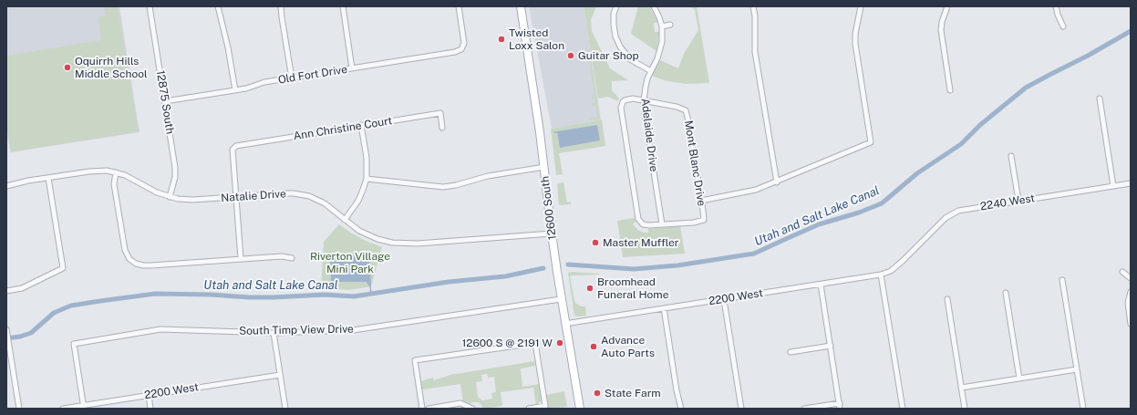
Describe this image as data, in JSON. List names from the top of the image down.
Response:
{
  "streets": {
    "main road": ["12600 South"],
    "street": [
      "Old Fort Drive",
      "12875 South",
      "Ann Christine Court",
      "Adelaide Drive",
      "Mont Blanc Drive",
      "Natalie Drive",
      "2240 West",
      "2200 West",
      "South Timp View Drive"
    ]
  },
  "crossings": [
    ["Old Fort Drive", "12875 South"],
    ["12875 South", "Natalie Drive"],
    ["Ann Christine Court", "Natalie Drive"],
    ["Adelaide Drive", "Mont Blanc Drive"],
    ["Natalie Drive", "12600 South"],
    ["2240 West", "2200 West"],
    ["12600 South", "2200 West"],
    ["12600 South", "South Timp View Drive"],
    ["2200 West", "South Timp View Drive"]
  ],
  "water": ["Utah and Salt Lake Canal"],
  "parks": ["Riverton Village Mini Park"],
  "places": [
    "Twisted Loxx Salon",
    "Guitar Shop",
    "Oquirrh Hills Middle School",
    "Master Muffler",
    "Broomhead Funeral Home",
    "12600 S @ 2191 W",
    "Advance Auto Parts",
    "State Farm"
  ]
}
